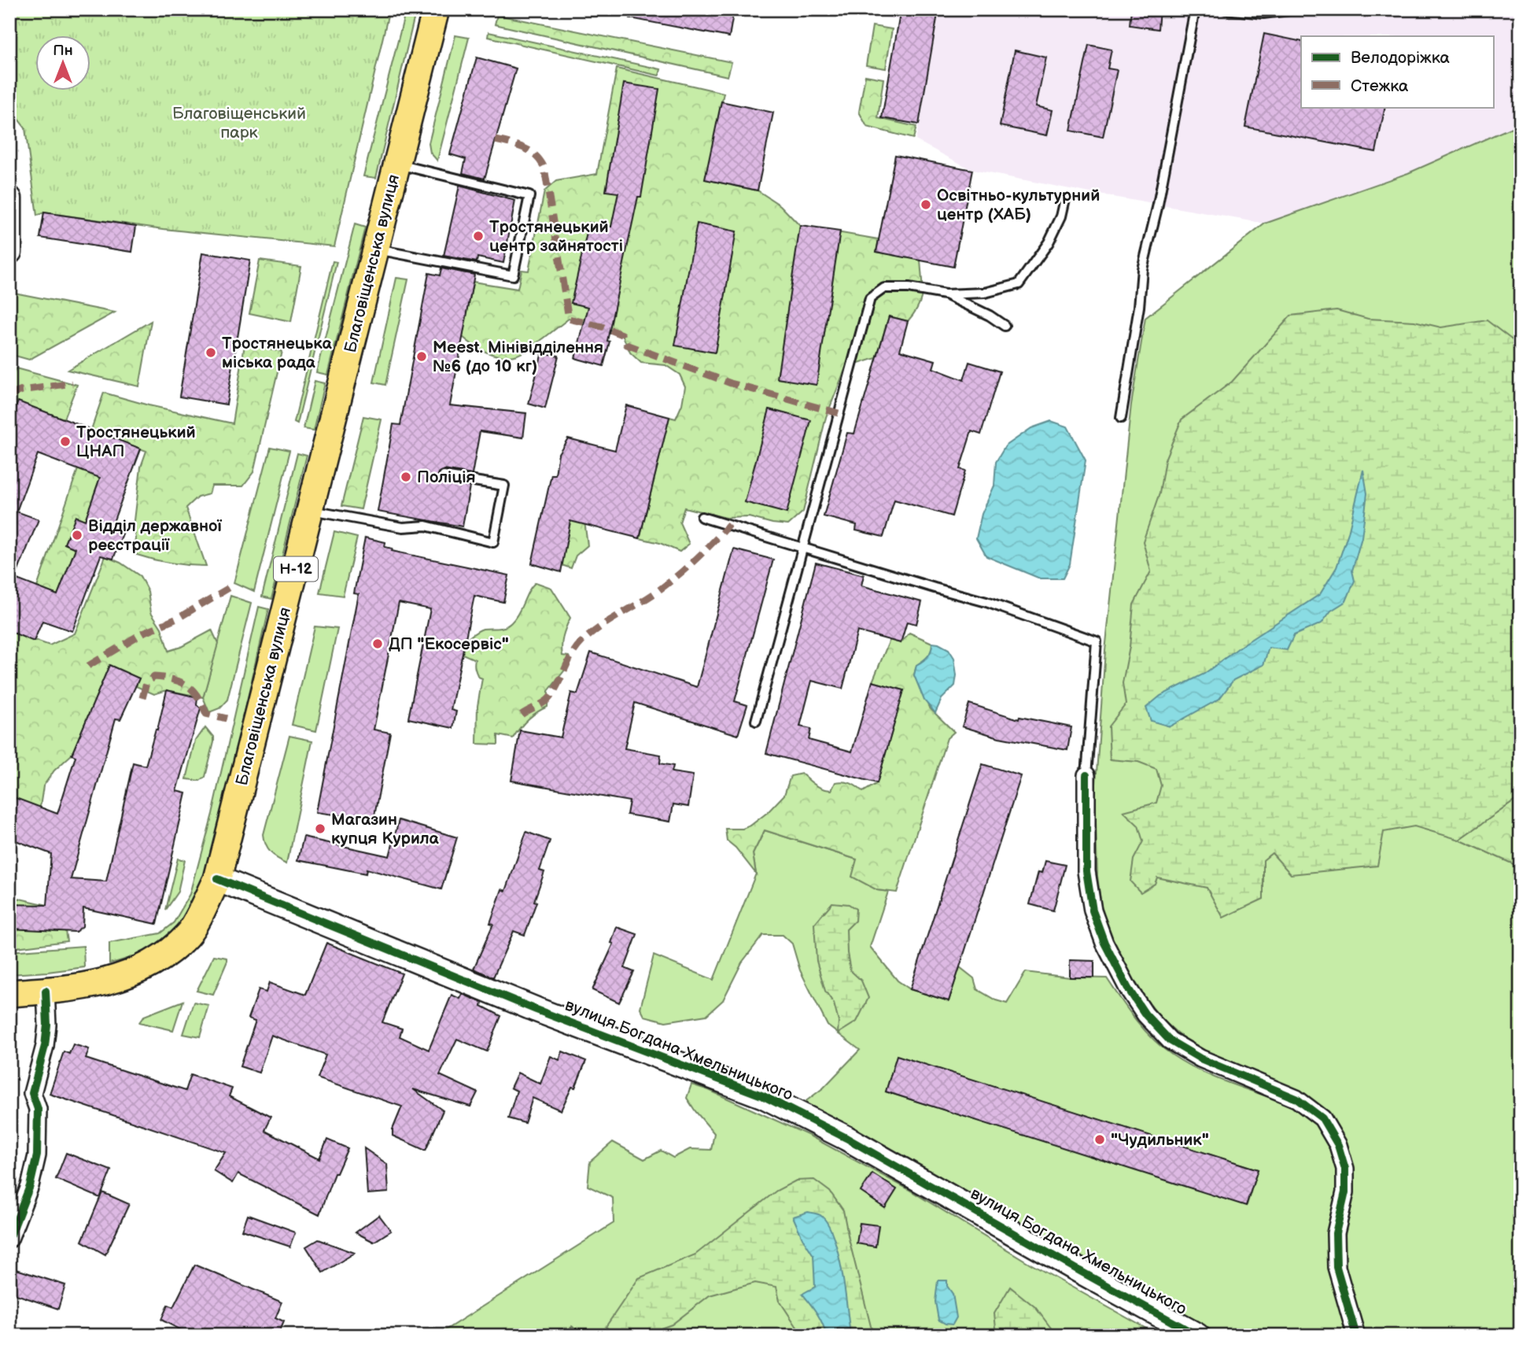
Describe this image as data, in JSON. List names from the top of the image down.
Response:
{
  "streets": {
    "main road": ["Благовіщенська вулиця", "Н-12"],
    "street": ["вулиця Богдана Хмельницького"]
  },
  "crossings": [
    ["Благовіщенська вулиця", "вулиця Богдана Хмельницького"]
  ],
  "parks": ["Благовіщенський парк"],
  "places": [
    "Освітньо-культурний центр (ХАБ)",
    "Тростянецький центр зайнятості",
    "Тростянецька міська рада",
    "Meest. Мінівідділення №6 (до 10 кг)",
    "Тростянецький ЦНАП",
    "Поліція",
    "Відділ державної реєстрації",
    "ДП \"Екосервіс\"",
    "Магазин купця Курила",
    "\"Чудильник\""
  ],
  "legend": ["Велодоріжка", "Стежка"],
  "north": "top"
}
